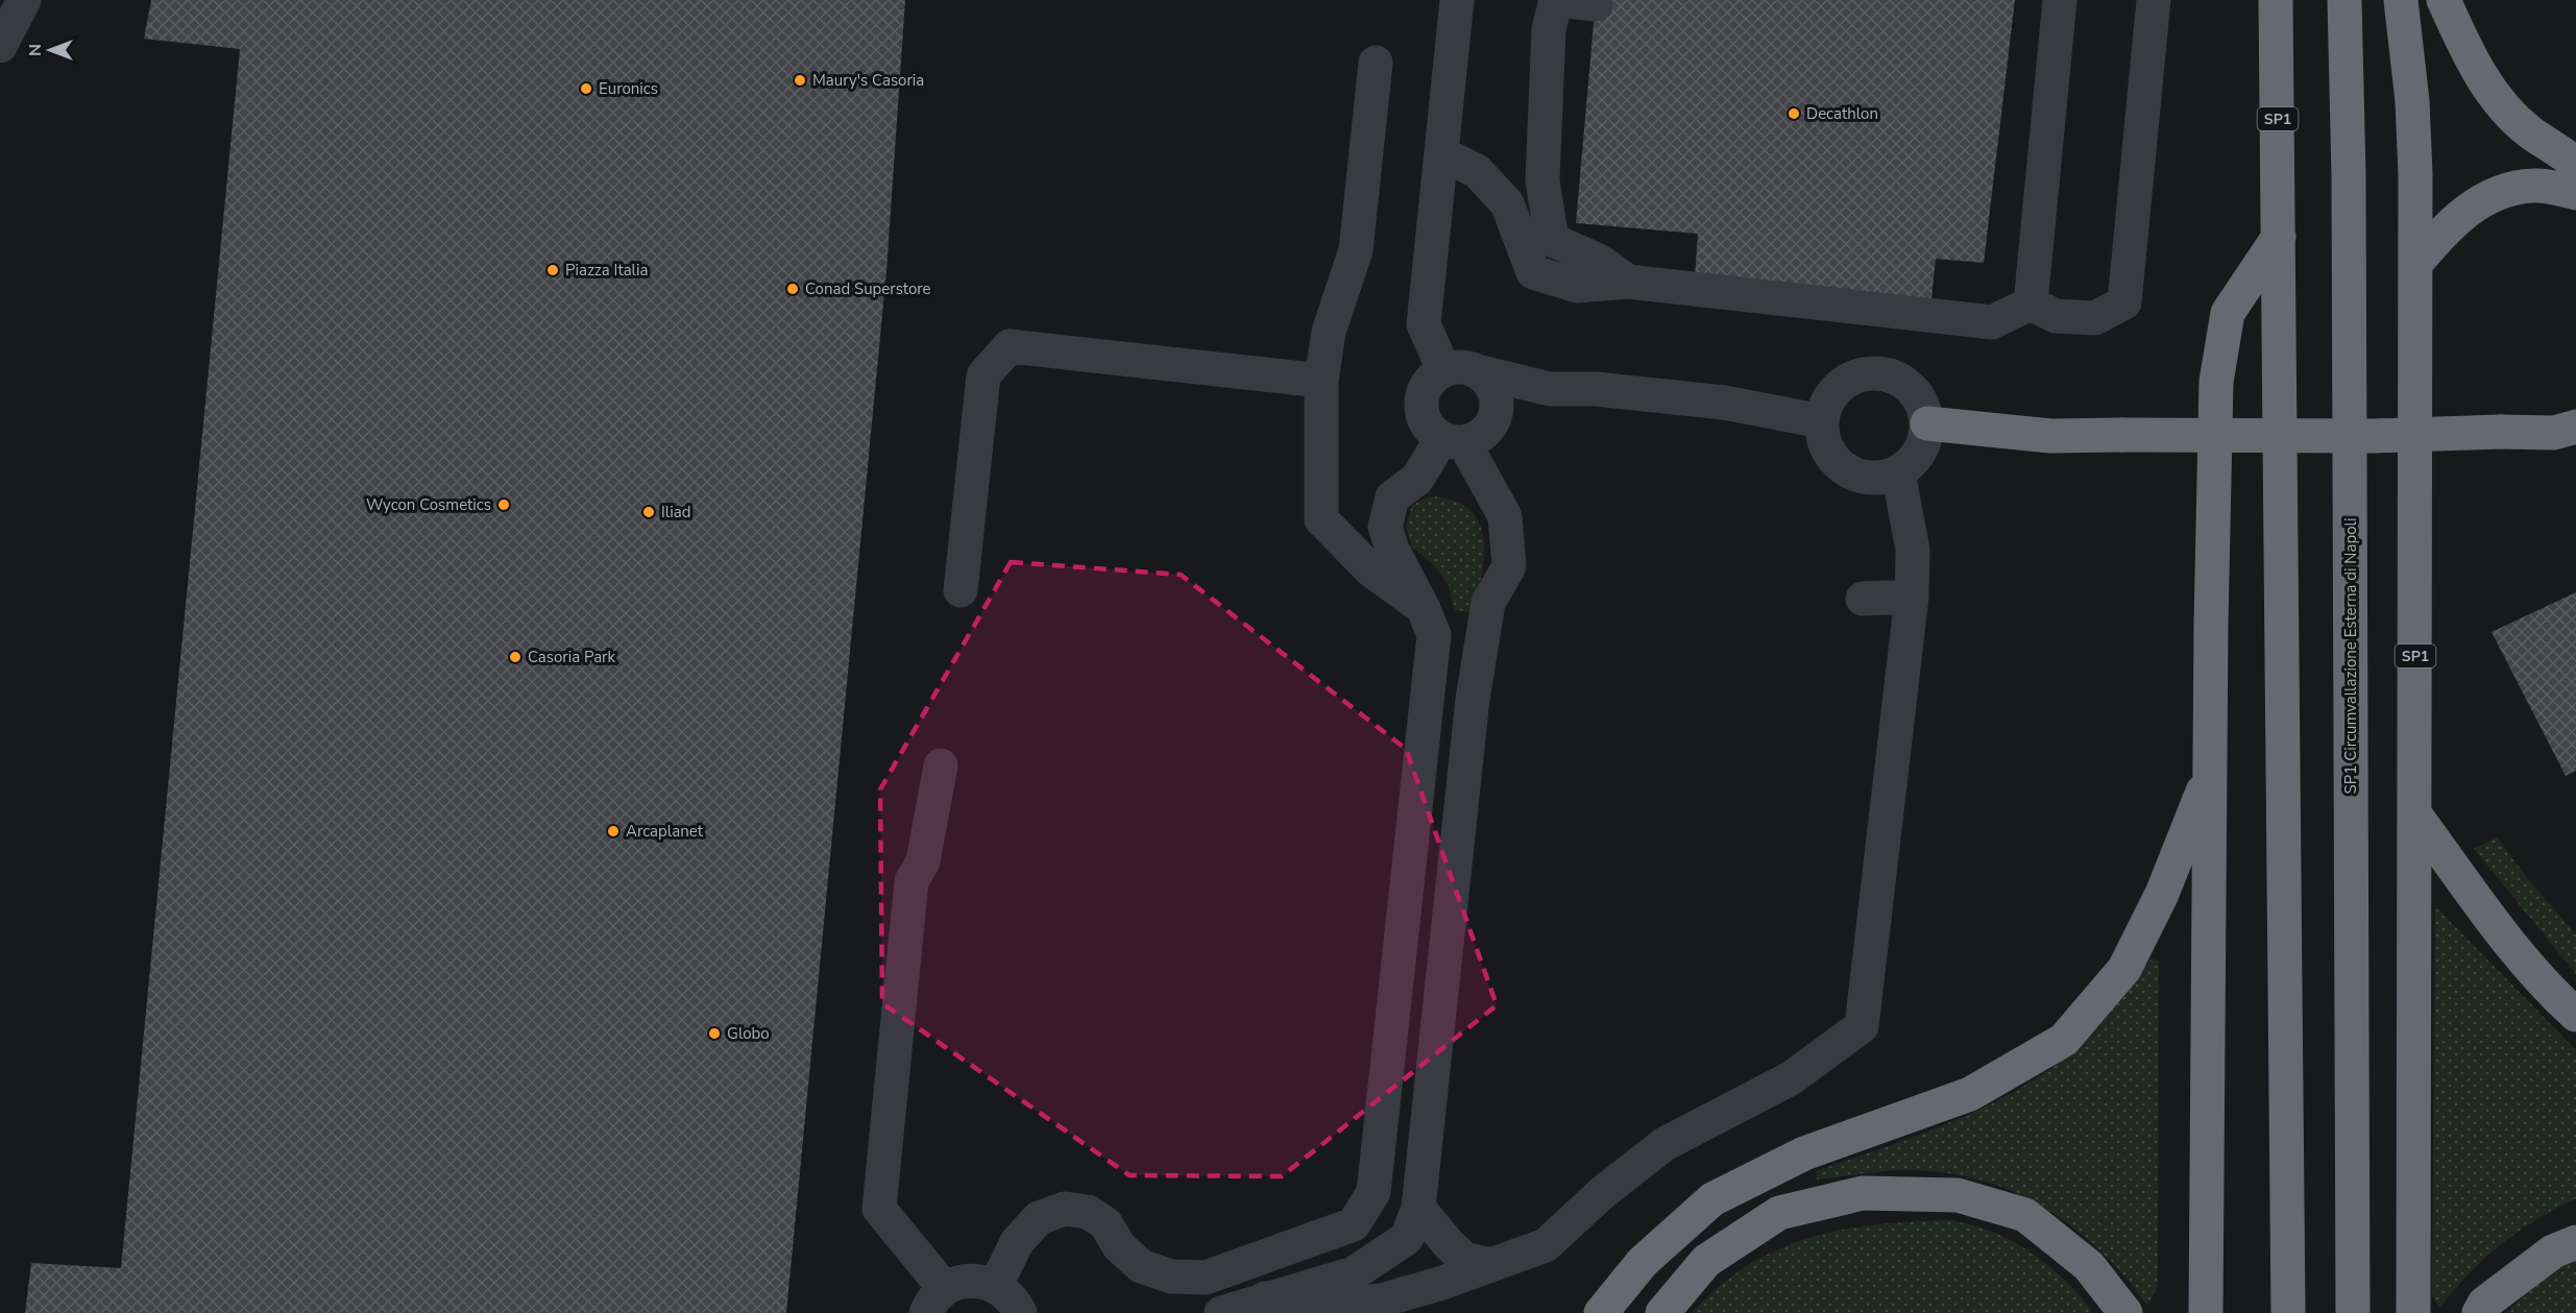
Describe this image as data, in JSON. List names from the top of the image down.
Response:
{
  "streets": {
    "highway": ["SP1", "SP1 Circumvallazione Esterna di Napoli"]
  },
  "places": [
    "Maury's Casoria",
    "Euronics",
    "Decathlon",
    "Piazza Italia",
    "Conad Superstore",
    "Wycon Cosmetics",
    "Iliad",
    "Casoria Park",
    "Arcaplanet",
    "Globo"
  ],
  "north": "left"
}
